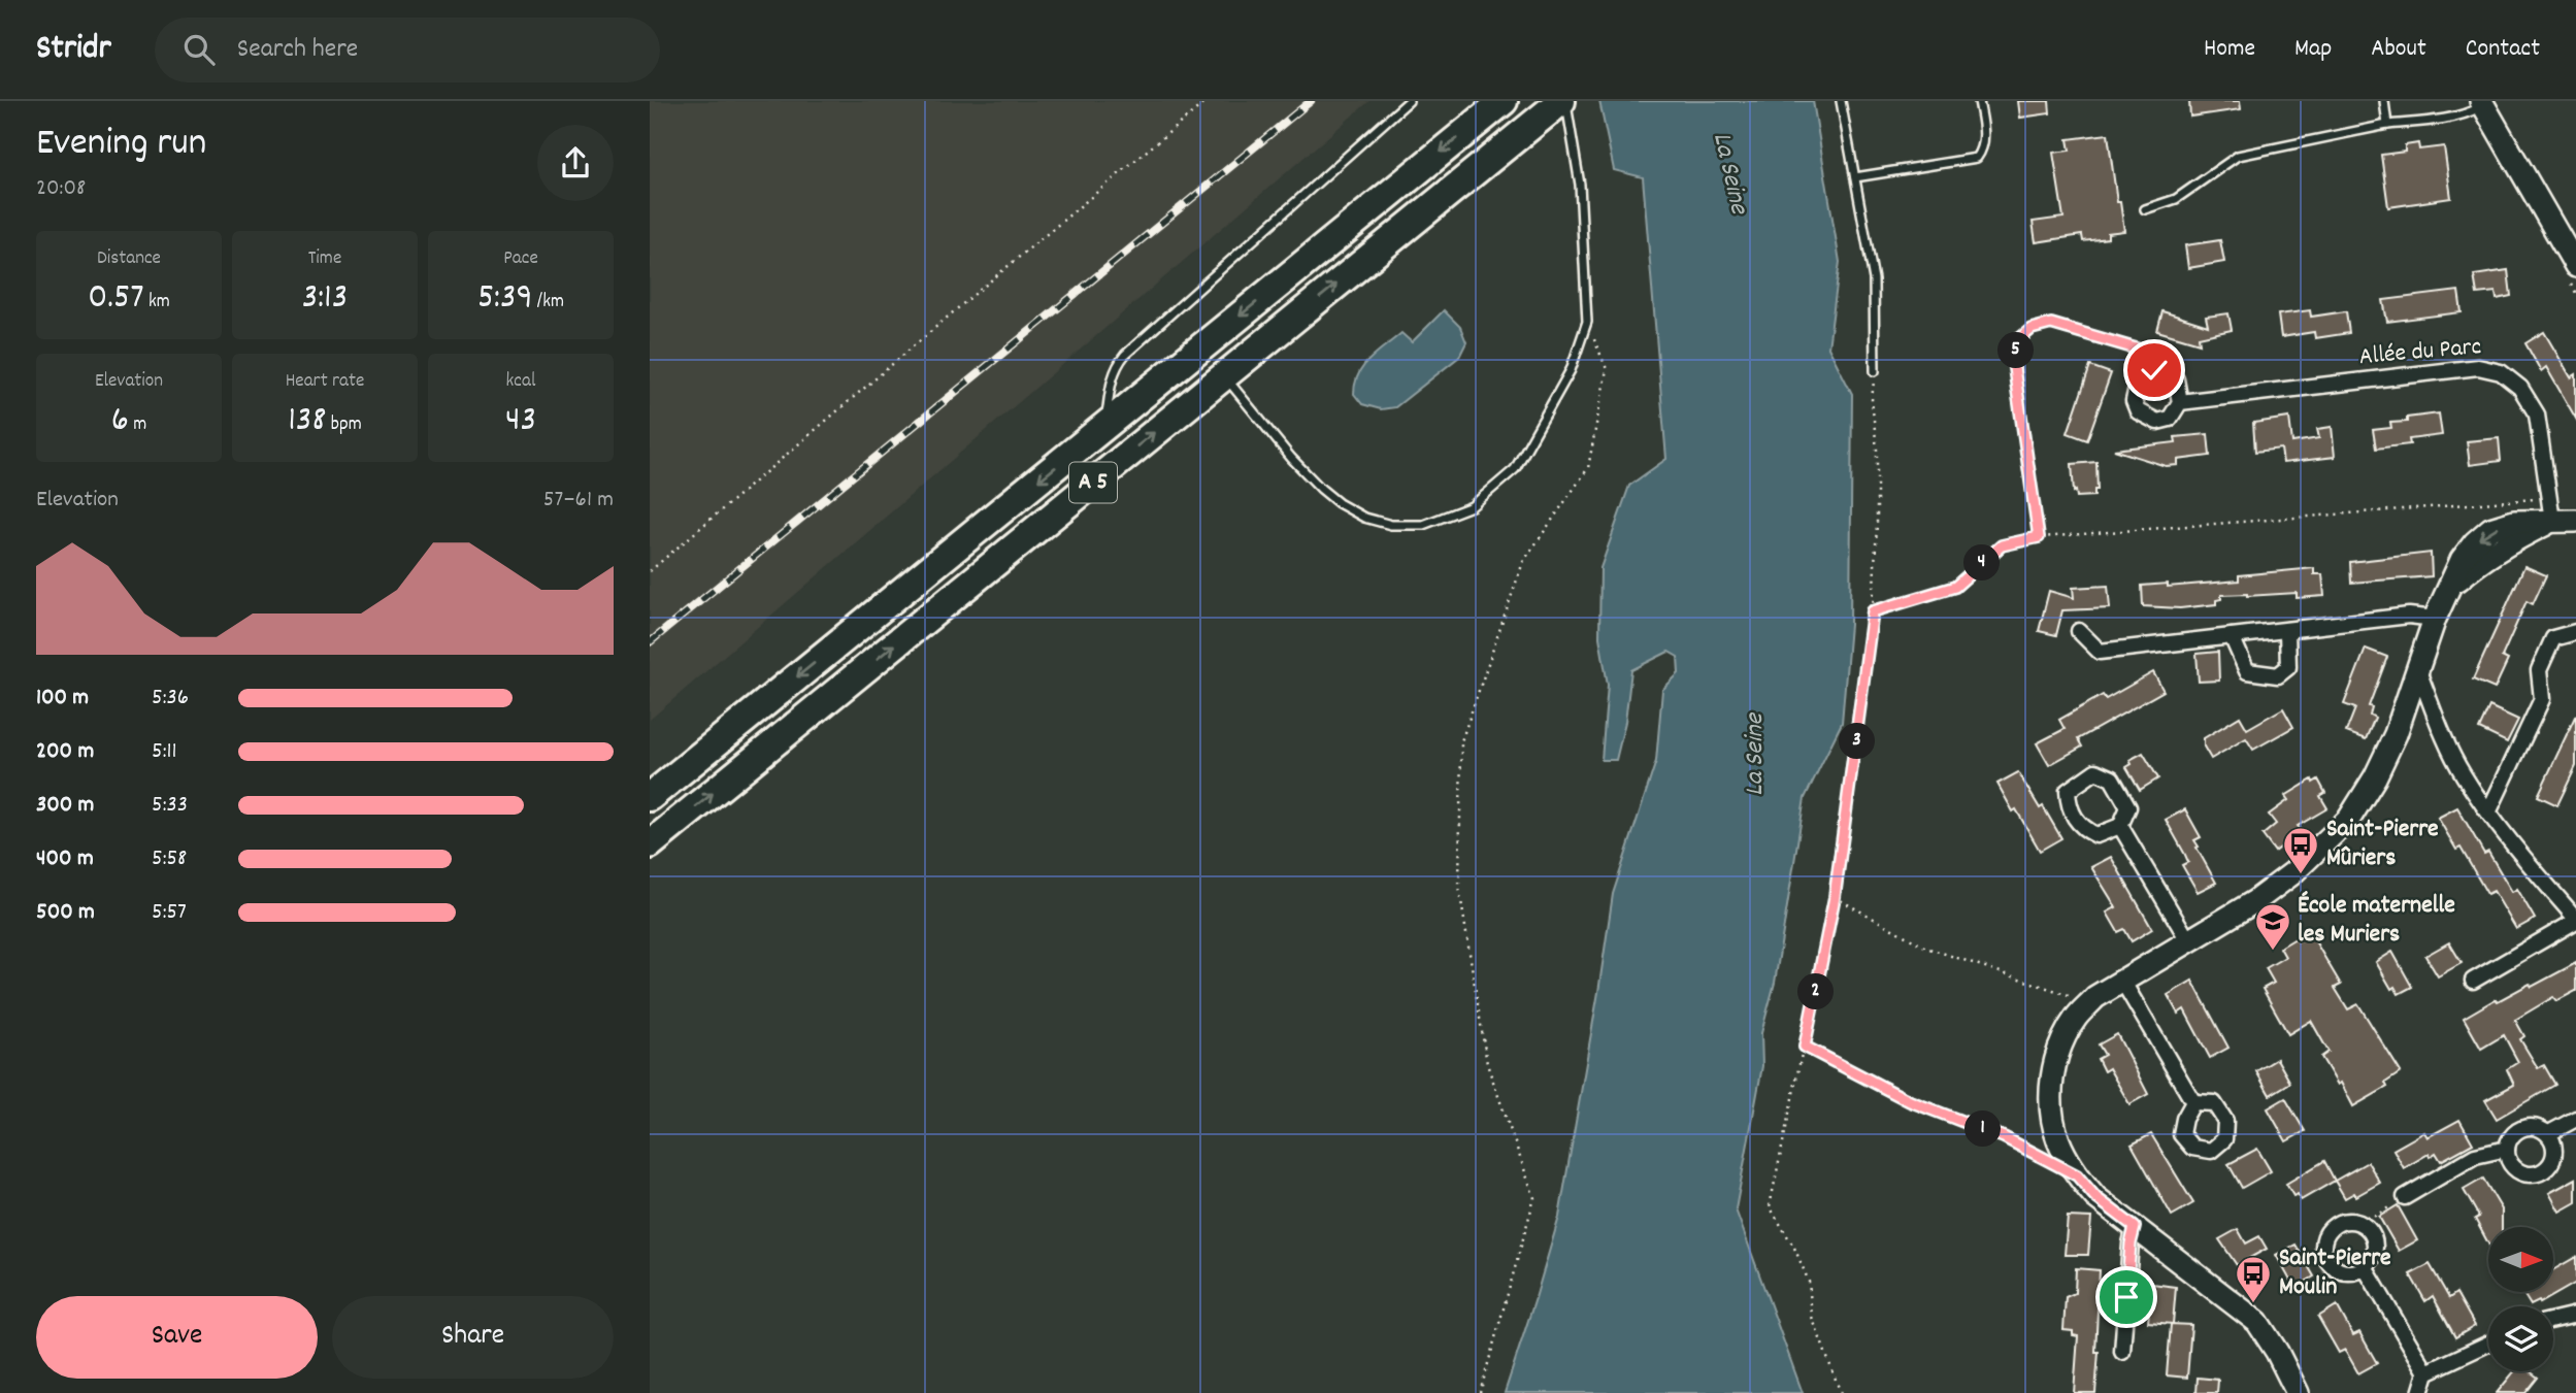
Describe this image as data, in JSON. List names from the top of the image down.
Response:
{
  "streets": {
    "highway": ["A 5"],
    "street": ["Allée du Parc"]
  },
  "water": ["La Seine"],
  "places": {
    "bus stop": ["Saint-Pierre Mûriers", "Saint-Pierre Moulin"],
    "school or university": ["École maternelle les Muriers"]
  },
  "north": "right",
  "page": {
    "header": "Stridr",
    "search": "Search here",
    "nav": [
      "Home",
      "Map",
      "About",
      "Contact"
    ],
    "heading": ["Evening run", "20:08"],
    "stats": [
      ["Distance", "0.57 km"],
      ["Time", "3:13"],
      ["Pace", "5:39 /km"],
      ["Elevation", "6 m"],
      ["Heart rate", "138 bpm"],
      ["kcal", "43"]
    ],
    "pins": [
      "5",
      "4",
      "3",
      "2",
      "1"
    ],
    "chart": ["Elevation", "57–61 m"],
    "list": [
      {
        "name": "100 m",
        "note": "5:36"
      },
      {
        "name": "200 m",
        "note": "5:11"
      },
      {
        "name": "300 m",
        "note": "5:33"
      },
      {
        "name": "400 m",
        "note": "5:58"
      },
      {
        "name": "500 m",
        "note": "5:57"
      }
    ],
    "buttons": ["Save", "Share"]
  }
}
